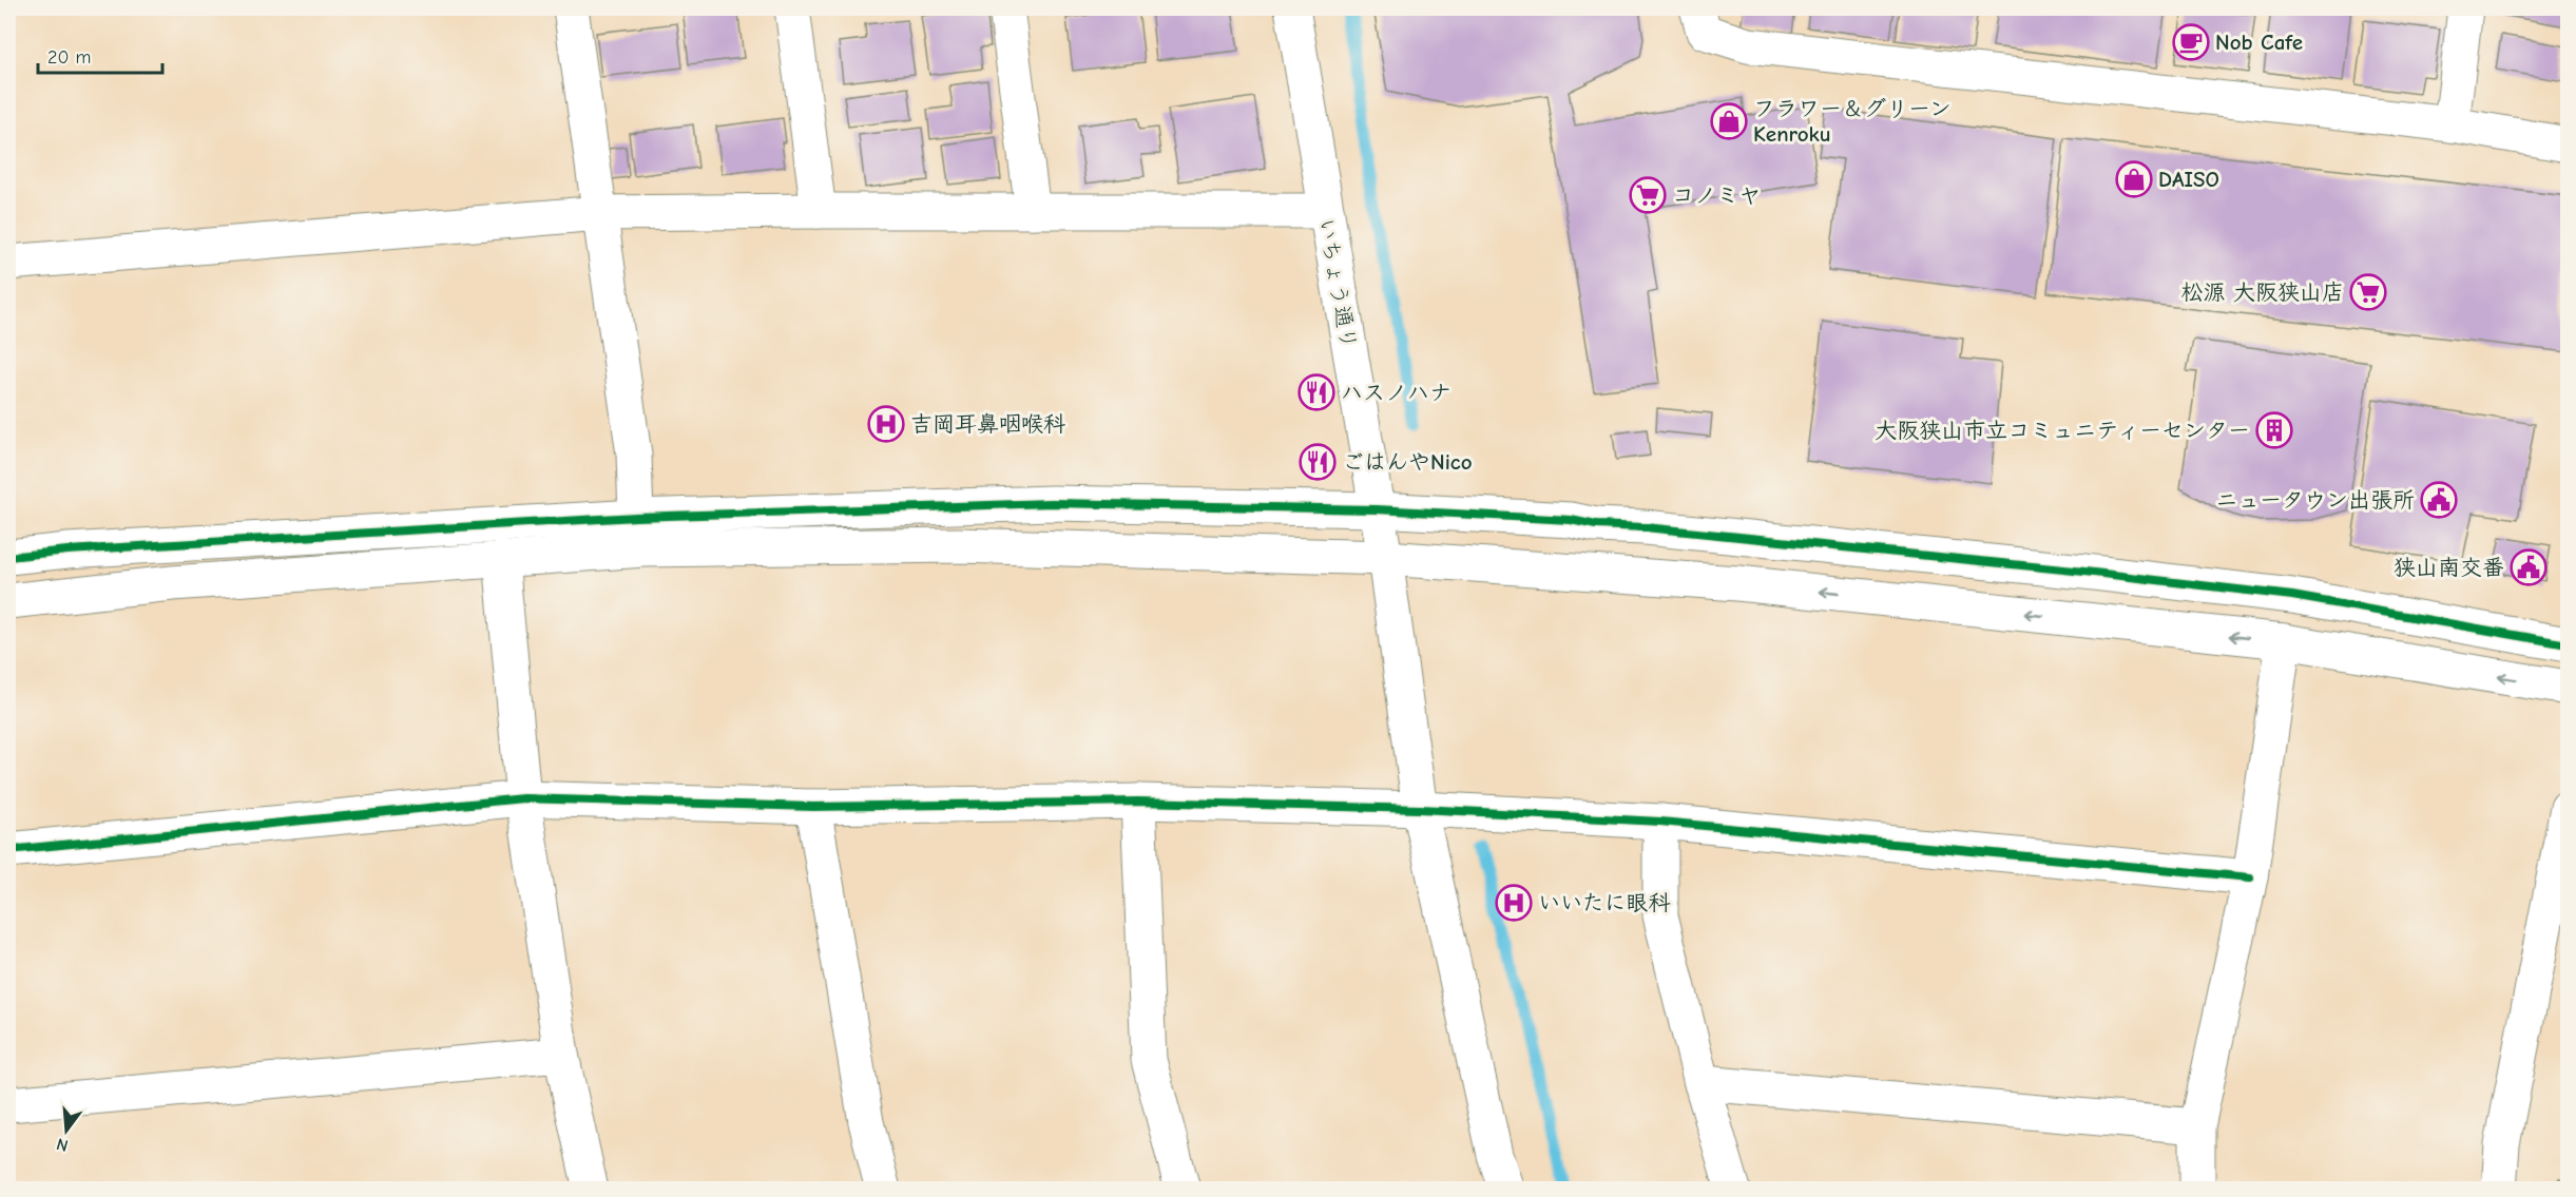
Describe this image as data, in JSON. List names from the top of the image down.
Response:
{
  "streets": {
    "street": ["いちょう通り"]
  },
  "places": {
    "cafe": ["Nob Cafe"],
    "shop": ["フラワー＆グリーン Kenroku", "DAISO"],
    "supermarket": ["コノミヤ", "松源 大阪狭山店"],
    "restaurant": ["ハスノハナ", "ごはんやNico"],
    "hospital": ["吉岡耳鼻咽喉科", "いいたに眼科"],
    "building": ["大阪狭山市立コミュニティーセンター"],
    "public building": ["ニュータウン出張所", "狭山南交番"]
  },
  "scale_bar": "20 m",
  "north": "bottom"
}
